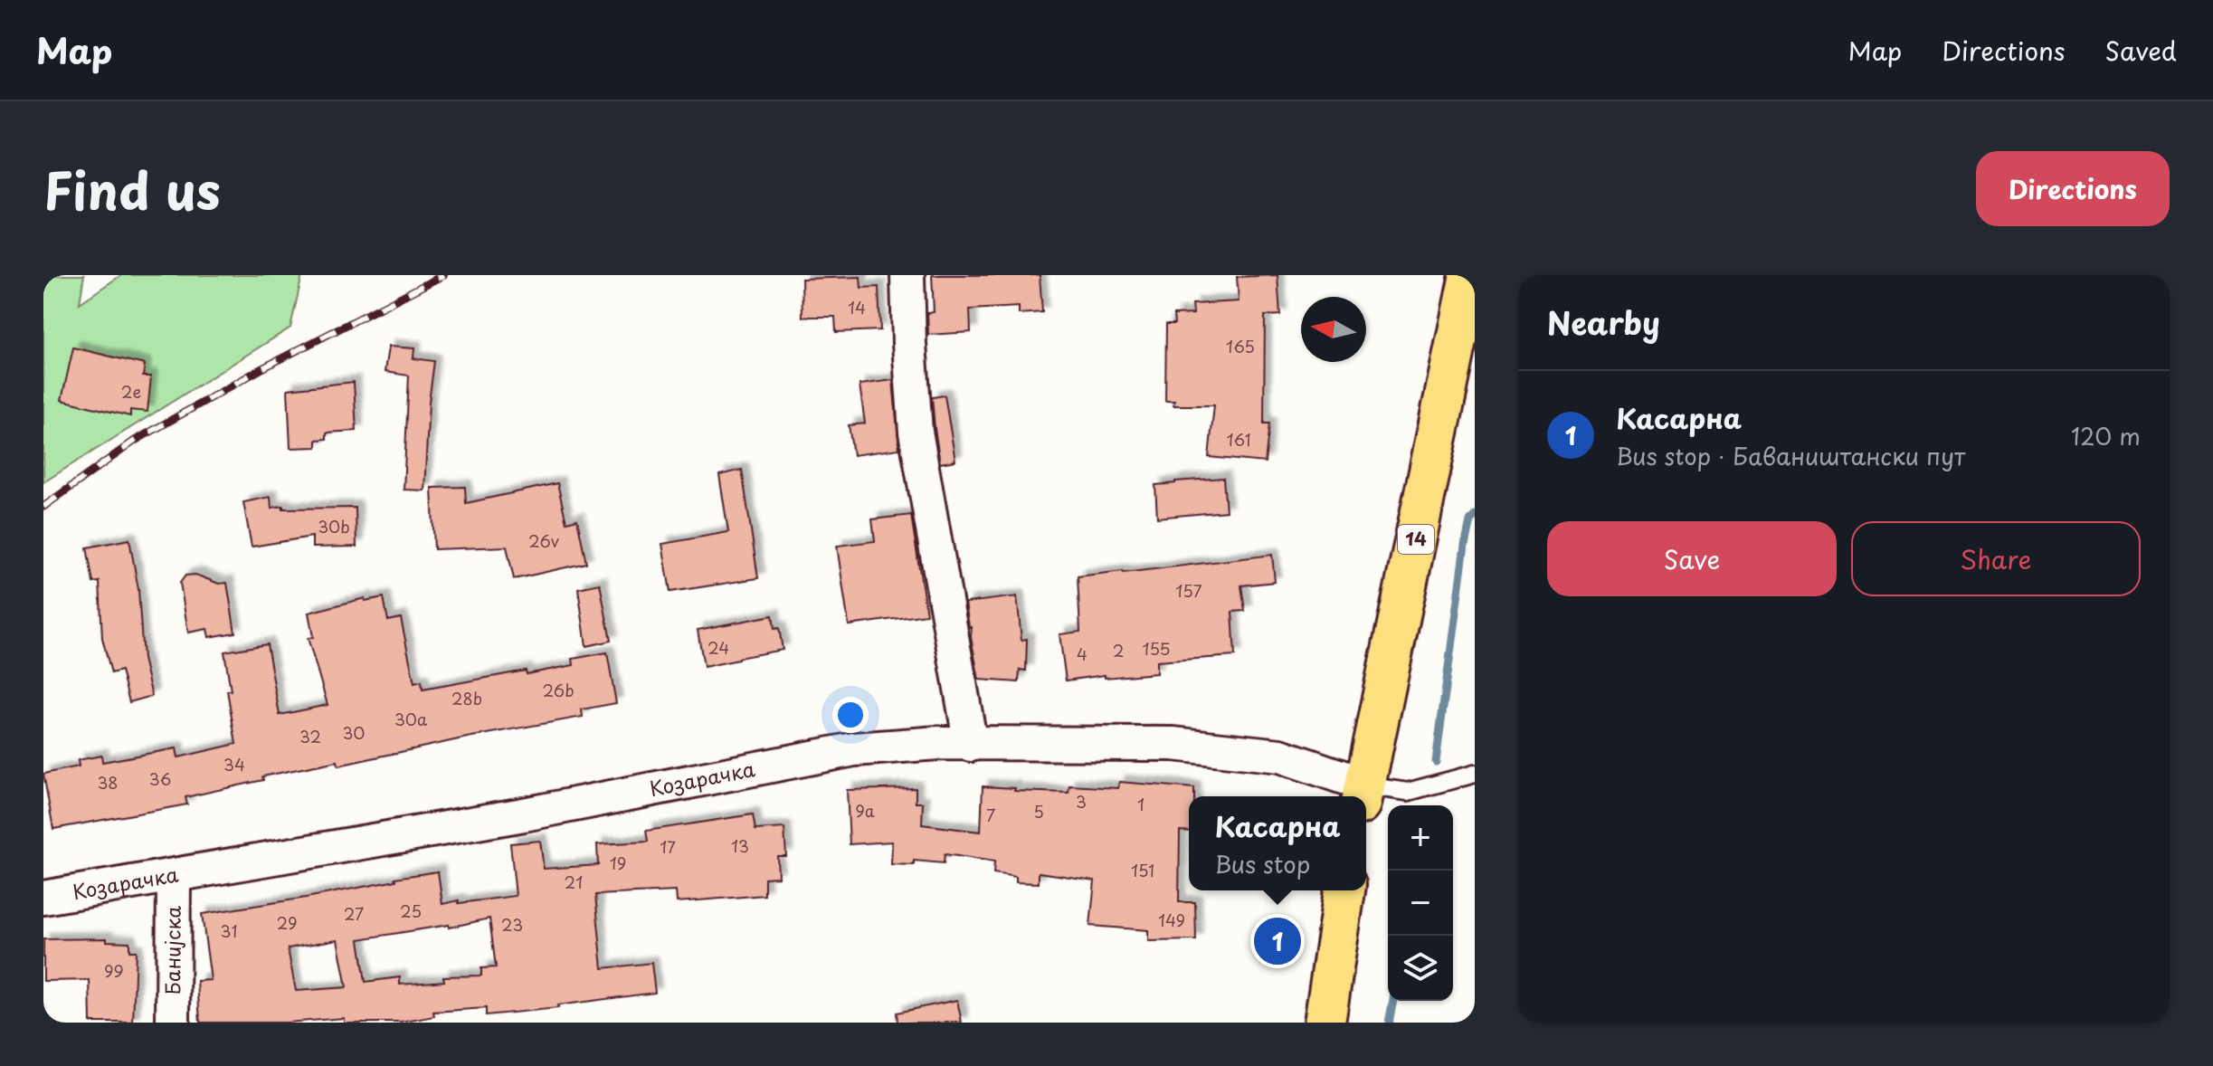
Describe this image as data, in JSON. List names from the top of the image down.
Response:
{
  "streets": {
    "main road": ["14"],
    "street": ["Козарачка", "Банијска"]
  },
  "crossings": [
    ["14", "Козарачка"],
    ["Козарачка", "Банијска"]
  ],
  "house_numbers": [
    "14",
    "165",
    "2e",
    "161",
    "30b",
    "26v",
    "157",
    "24",
    "155",
    "2",
    "4",
    "26b",
    "28b",
    "30a",
    "30",
    "32",
    "34",
    "36",
    "38",
    "3",
    "1",
    "9a",
    "5",
    "7",
    "13",
    "17",
    "19",
    "151",
    "21",
    "25",
    "27",
    "149",
    "29",
    "23",
    "31",
    "99"
  ],
  "north": "left",
  "page": {
    "header": "Map",
    "nav": ["Map", "Directions", "Saved"],
    "title": "Find us",
    "buttons": [
      "Directions",
      ["Save", "Share"]
    ],
    "heading": "Nearby",
    "list": [
      {
        "mark": "1",
        "name": "Касарна",
        "note": "Bus stop · Баваништански пут",
        "value": "120 m"
      }
    ],
    "popup": ["Касарна", "Bus stop"],
    "map_buttons": ["+", "−"],
    "pins": "1"
  }
}
